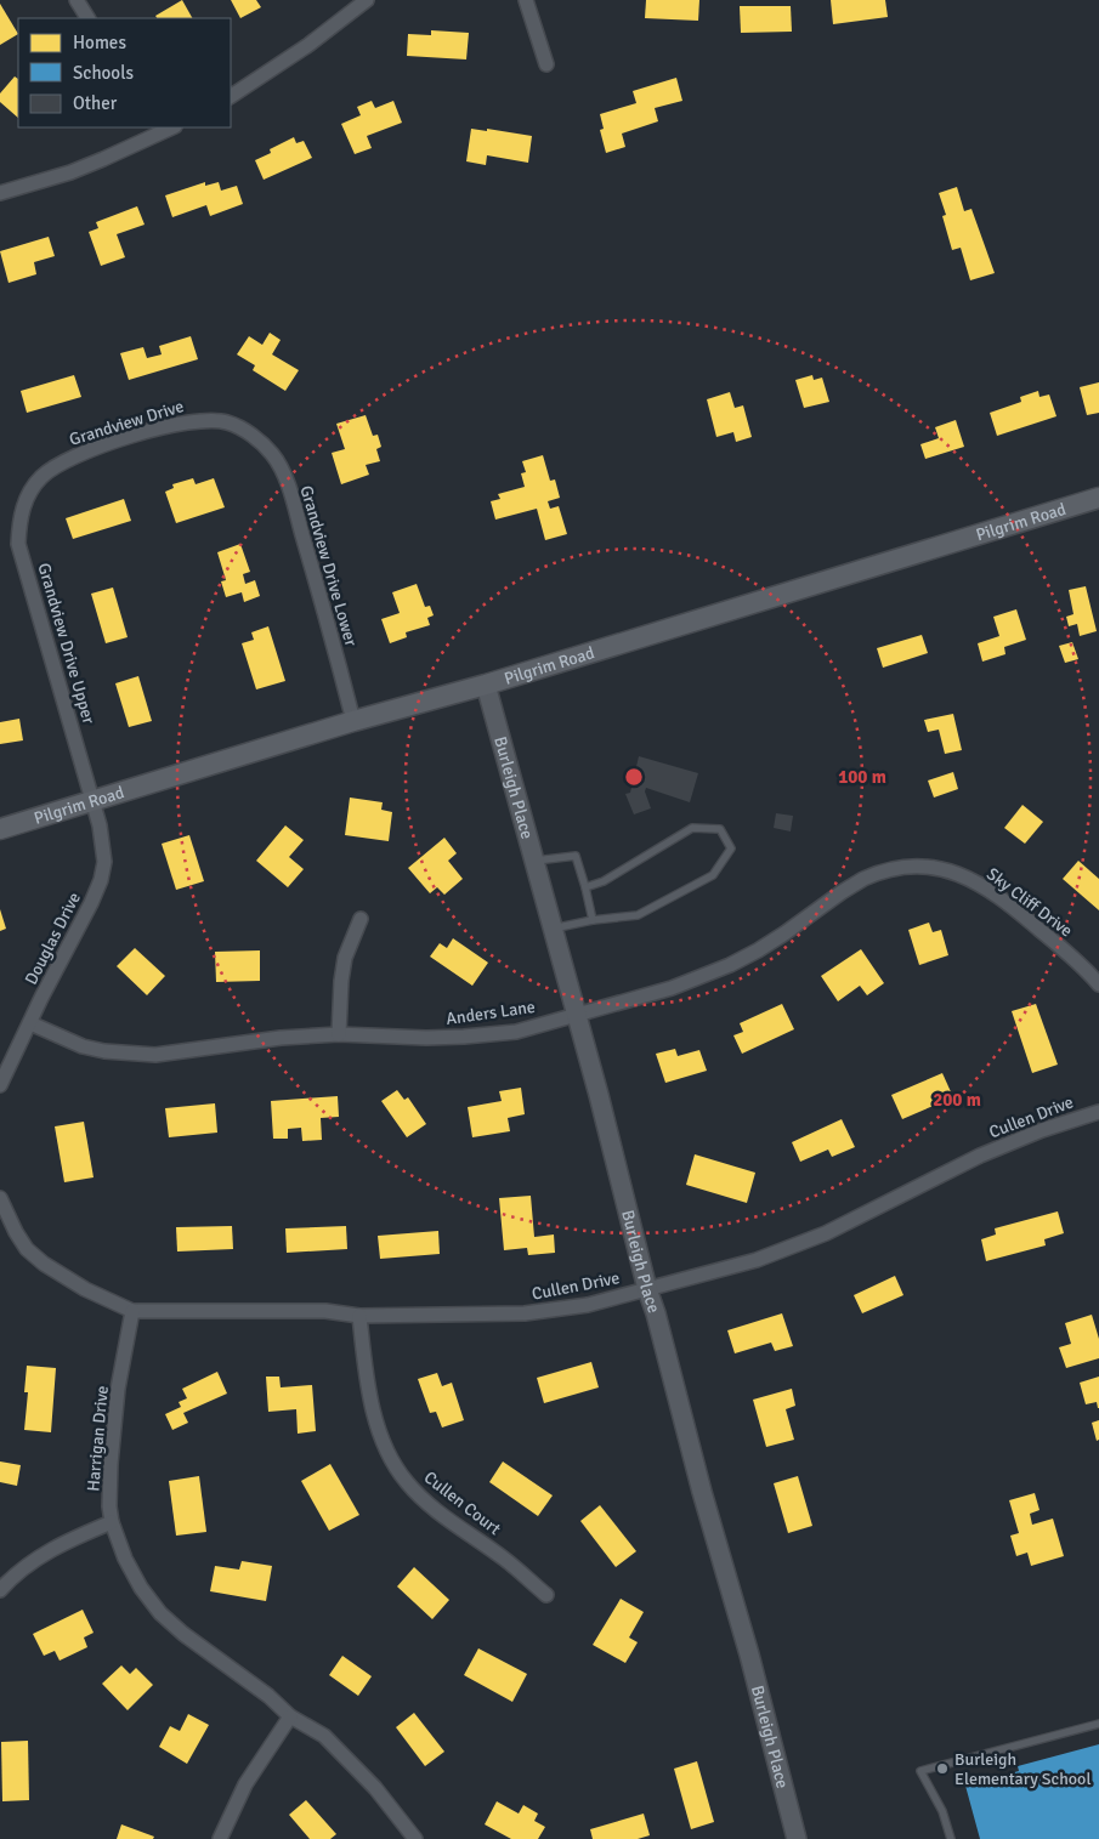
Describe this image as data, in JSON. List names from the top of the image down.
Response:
{
  "streets": {
    "main road": ["Pilgrim Road"],
    "street": [
      "Grandview Drive",
      "Grandview Drive Lower",
      "Grandview Drive Upper",
      "Burleigh Place",
      "Sky Cliff Drive",
      "Douglas Drive",
      "Anders Lane",
      "Cullen Drive",
      "Harrigan Drive",
      "Cullen Court"
    ]
  },
  "crossings": [
    ["Grandview Drive", "Grandview Drive Lower"],
    ["Grandview Drive", "Grandview Drive Upper"],
    ["Pilgrim Road", "Grandview Drive Lower"],
    ["Pilgrim Road", "Grandview Drive Upper"],
    ["Pilgrim Road", "Burleigh Place"],
    ["Pilgrim Road", "Douglas Drive"],
    ["Grandview Drive Upper", "Douglas Drive"],
    ["Burleigh Place", "Anders Lane"],
    ["Burleigh Place", "Cullen Drive"],
    ["Sky Cliff Drive", "Anders Lane"],
    ["Douglas Drive", "Anders Lane"],
    ["Cullen Drive", "Harrigan Drive"],
    ["Cullen Drive", "Cullen Court"]
  ],
  "places": ["Burleigh Elementary School"],
  "legend": ["Homes", "Schools", "Other"],
  "rings": ["100 m", "200 m"]
}
